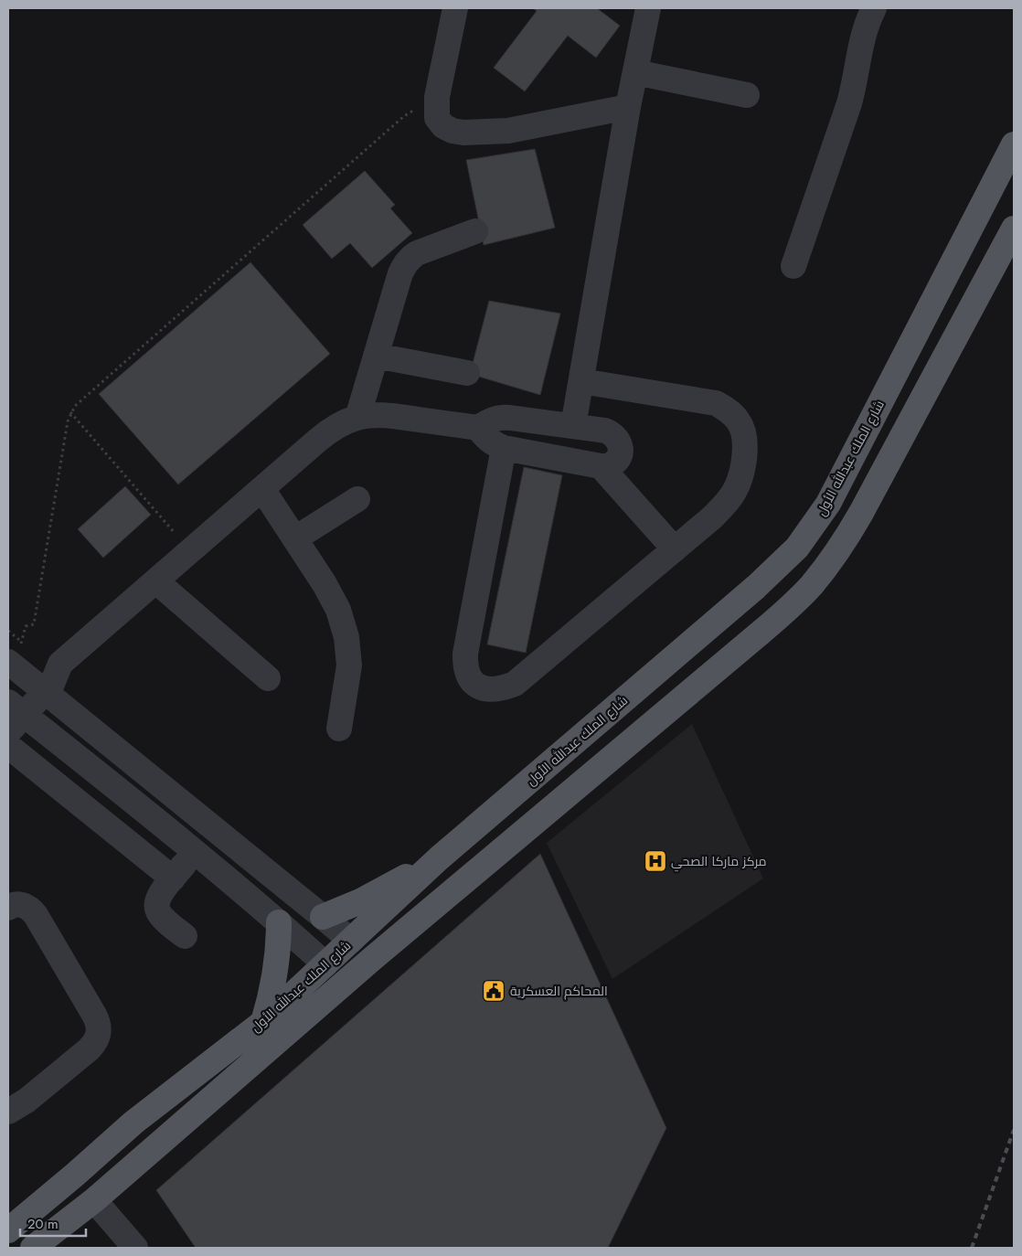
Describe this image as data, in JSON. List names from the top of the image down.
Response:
{
  "streets": {
    "main road": ["شارع الملك عبدالله الأول"]
  },
  "places": {
    "hospital": ["مركز ماركا الصحي"],
    "public building": ["المحاكم العسكرية"]
  },
  "scale_bar": "20 m"
}
